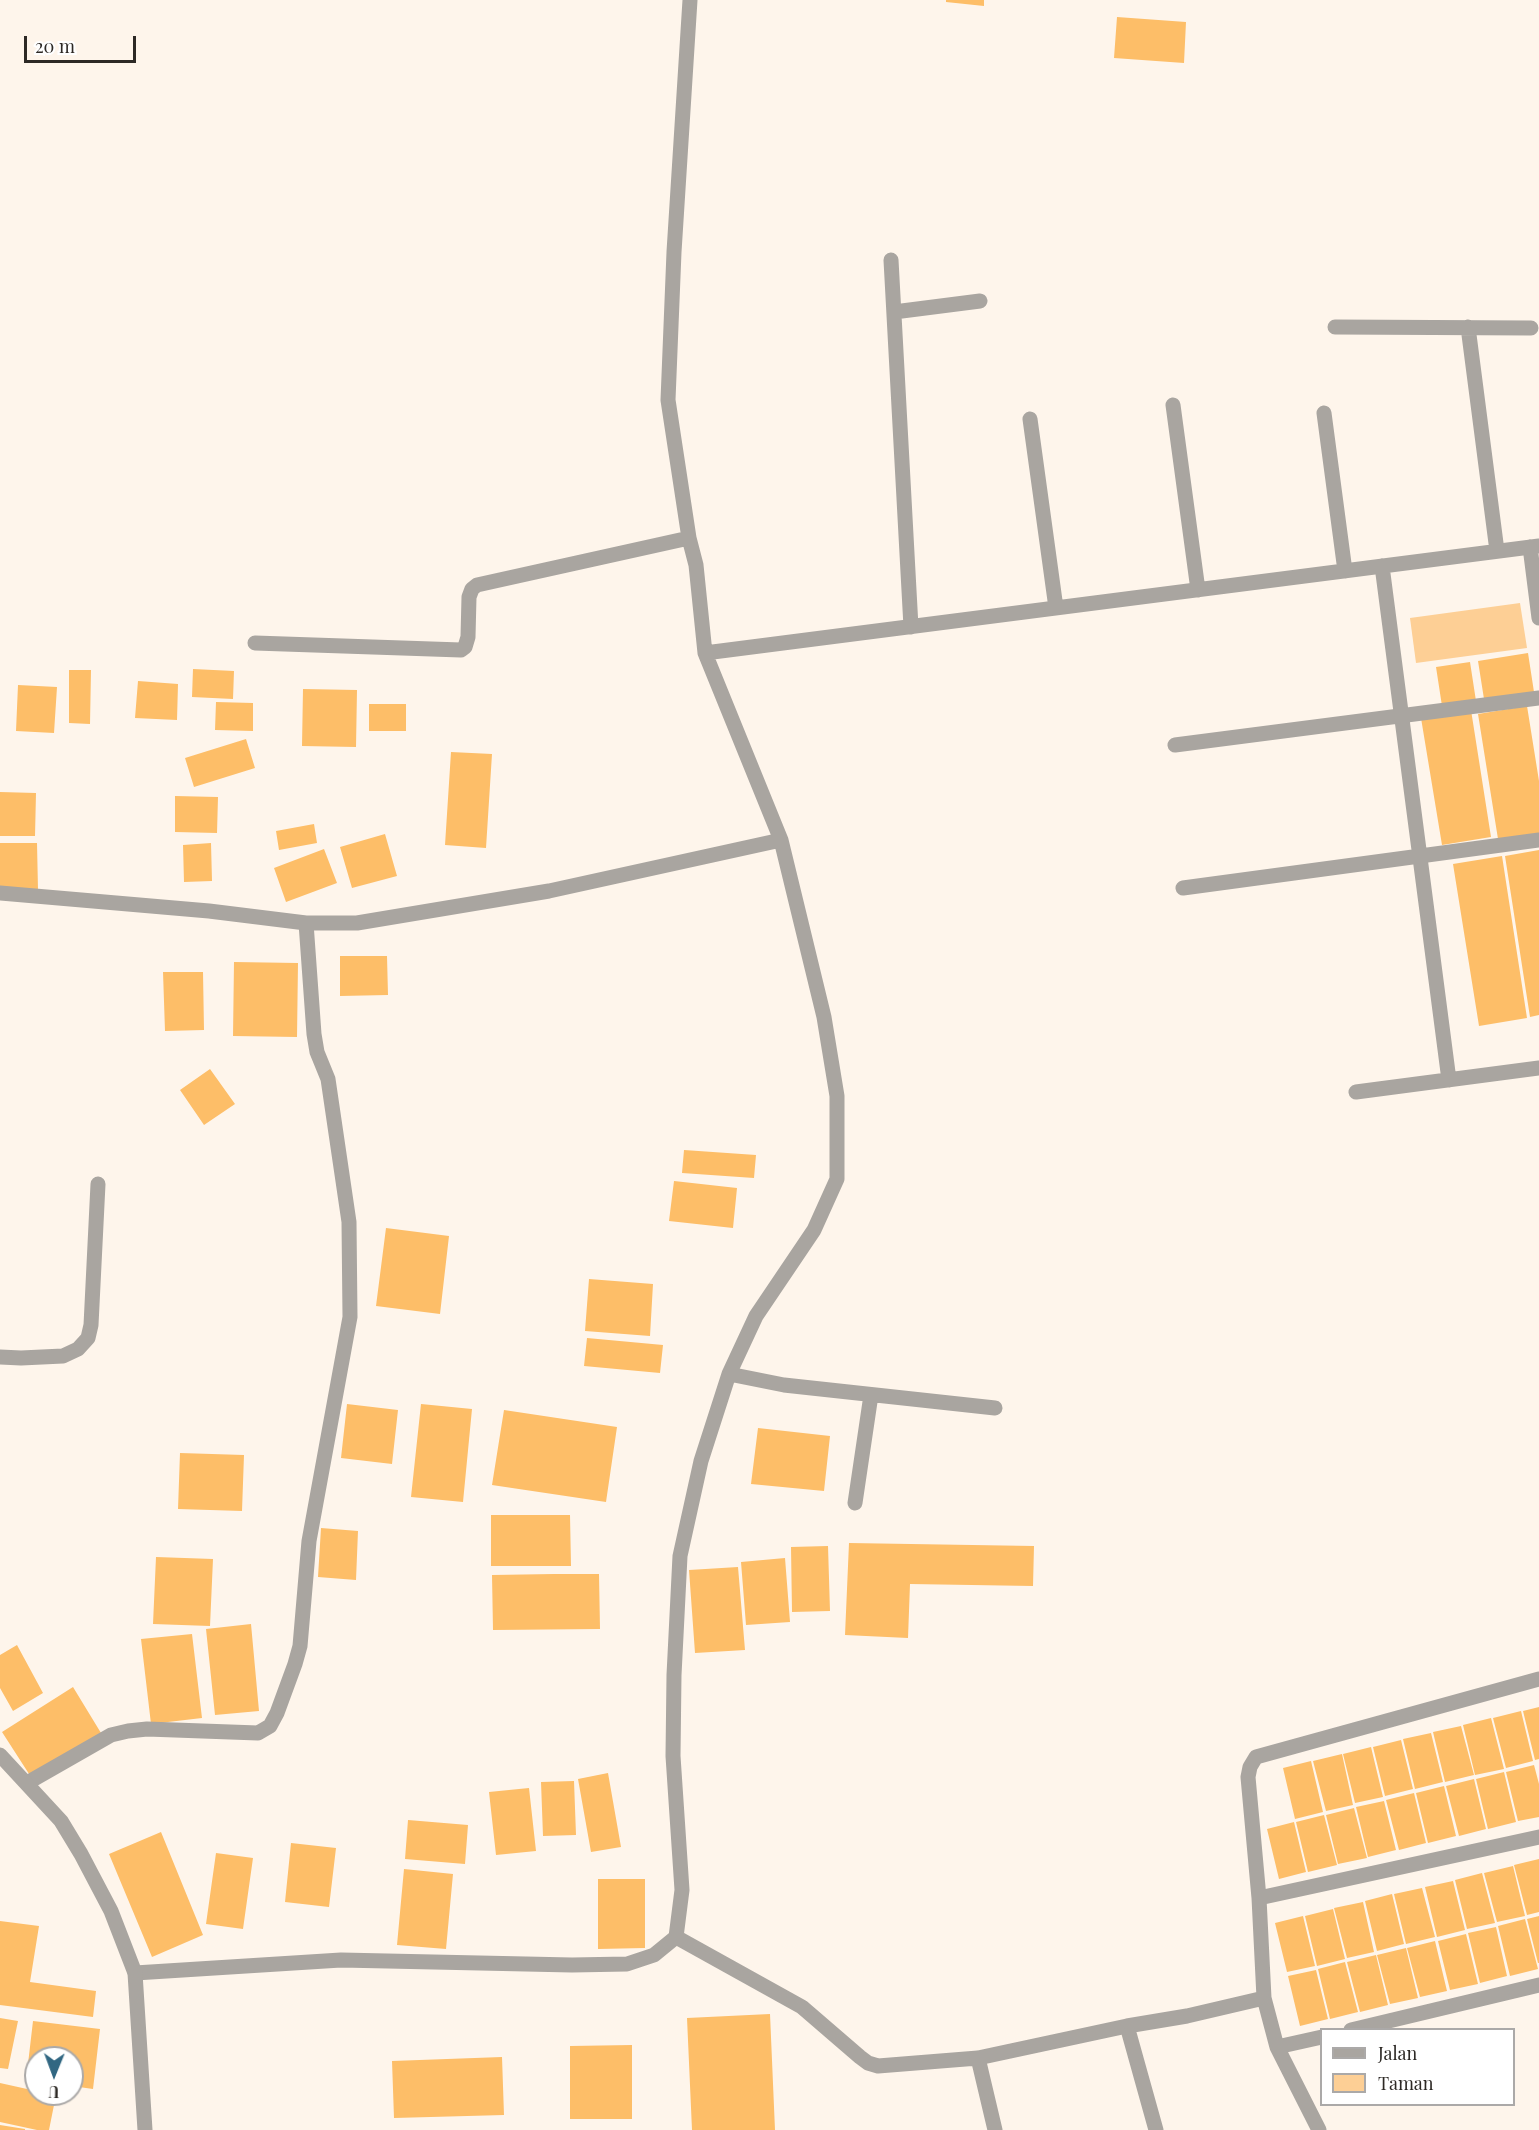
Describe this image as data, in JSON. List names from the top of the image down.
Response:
{
  "legend": ["Jalan", "Taman"],
  "scale_bar": "20 m",
  "north": "bottom"
}
